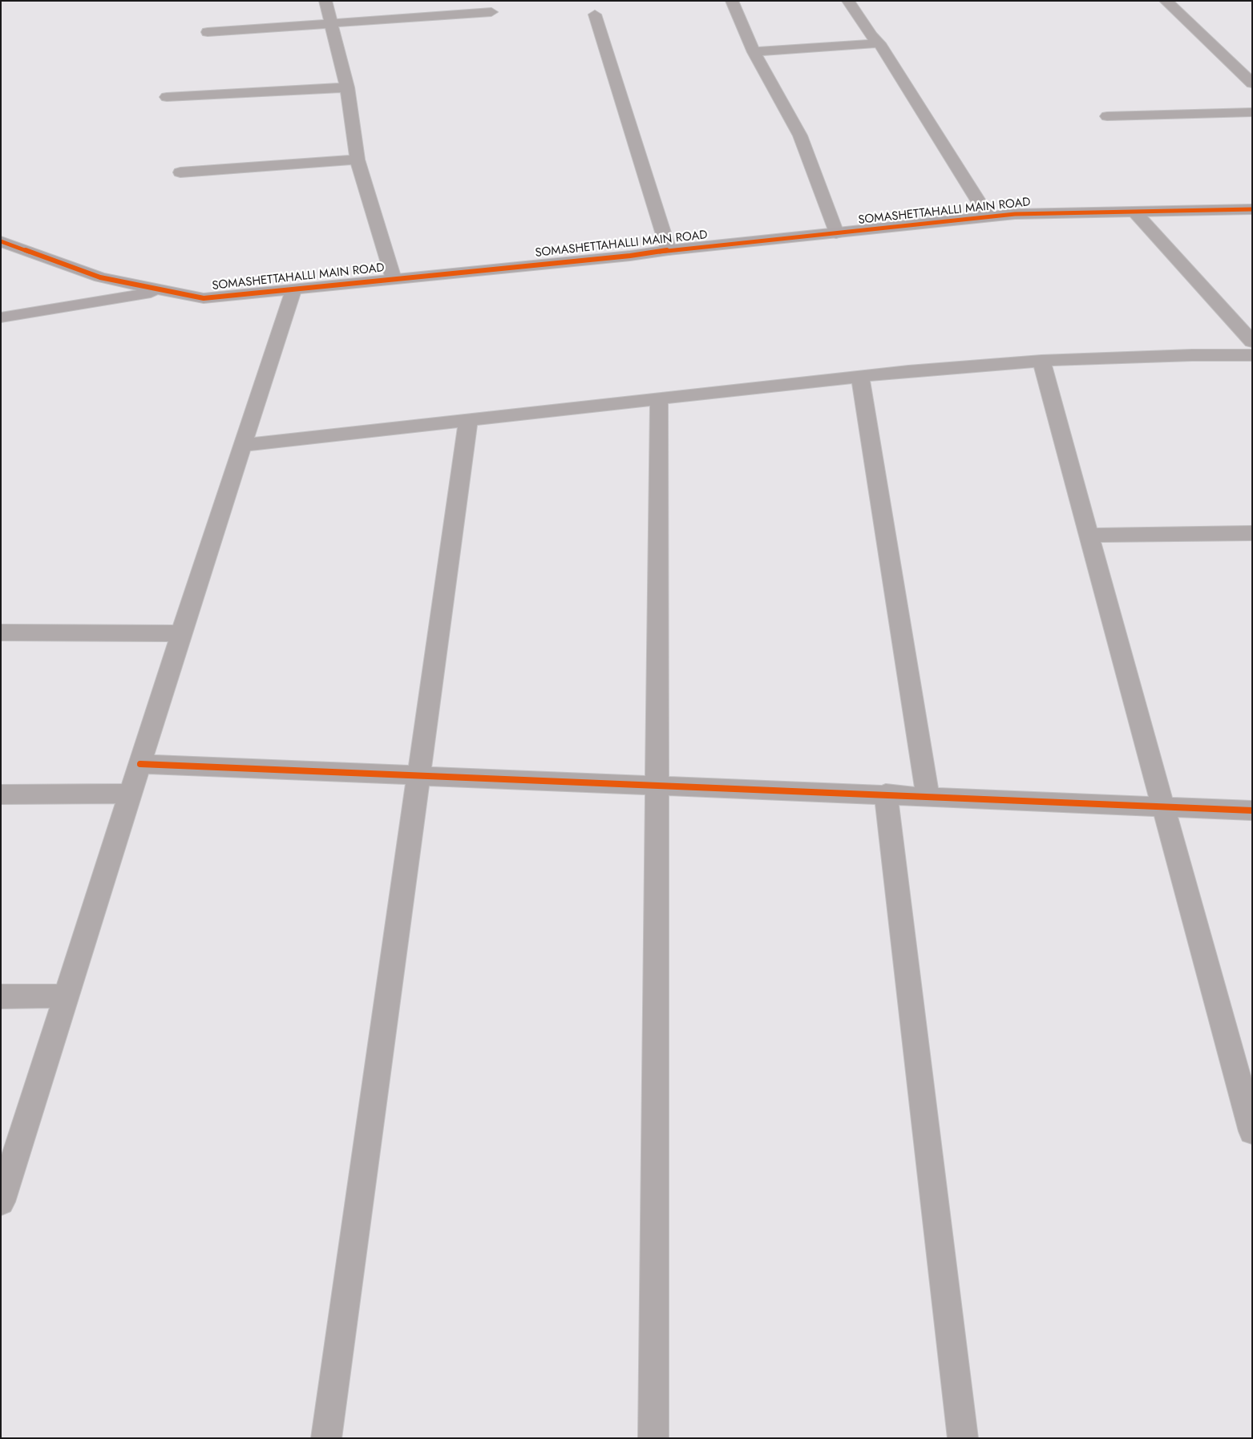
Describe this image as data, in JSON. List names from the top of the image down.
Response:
{
  "streets": {
    "street": ["SOMASHETTAHALLI MAIN ROAD"]
  }
}
